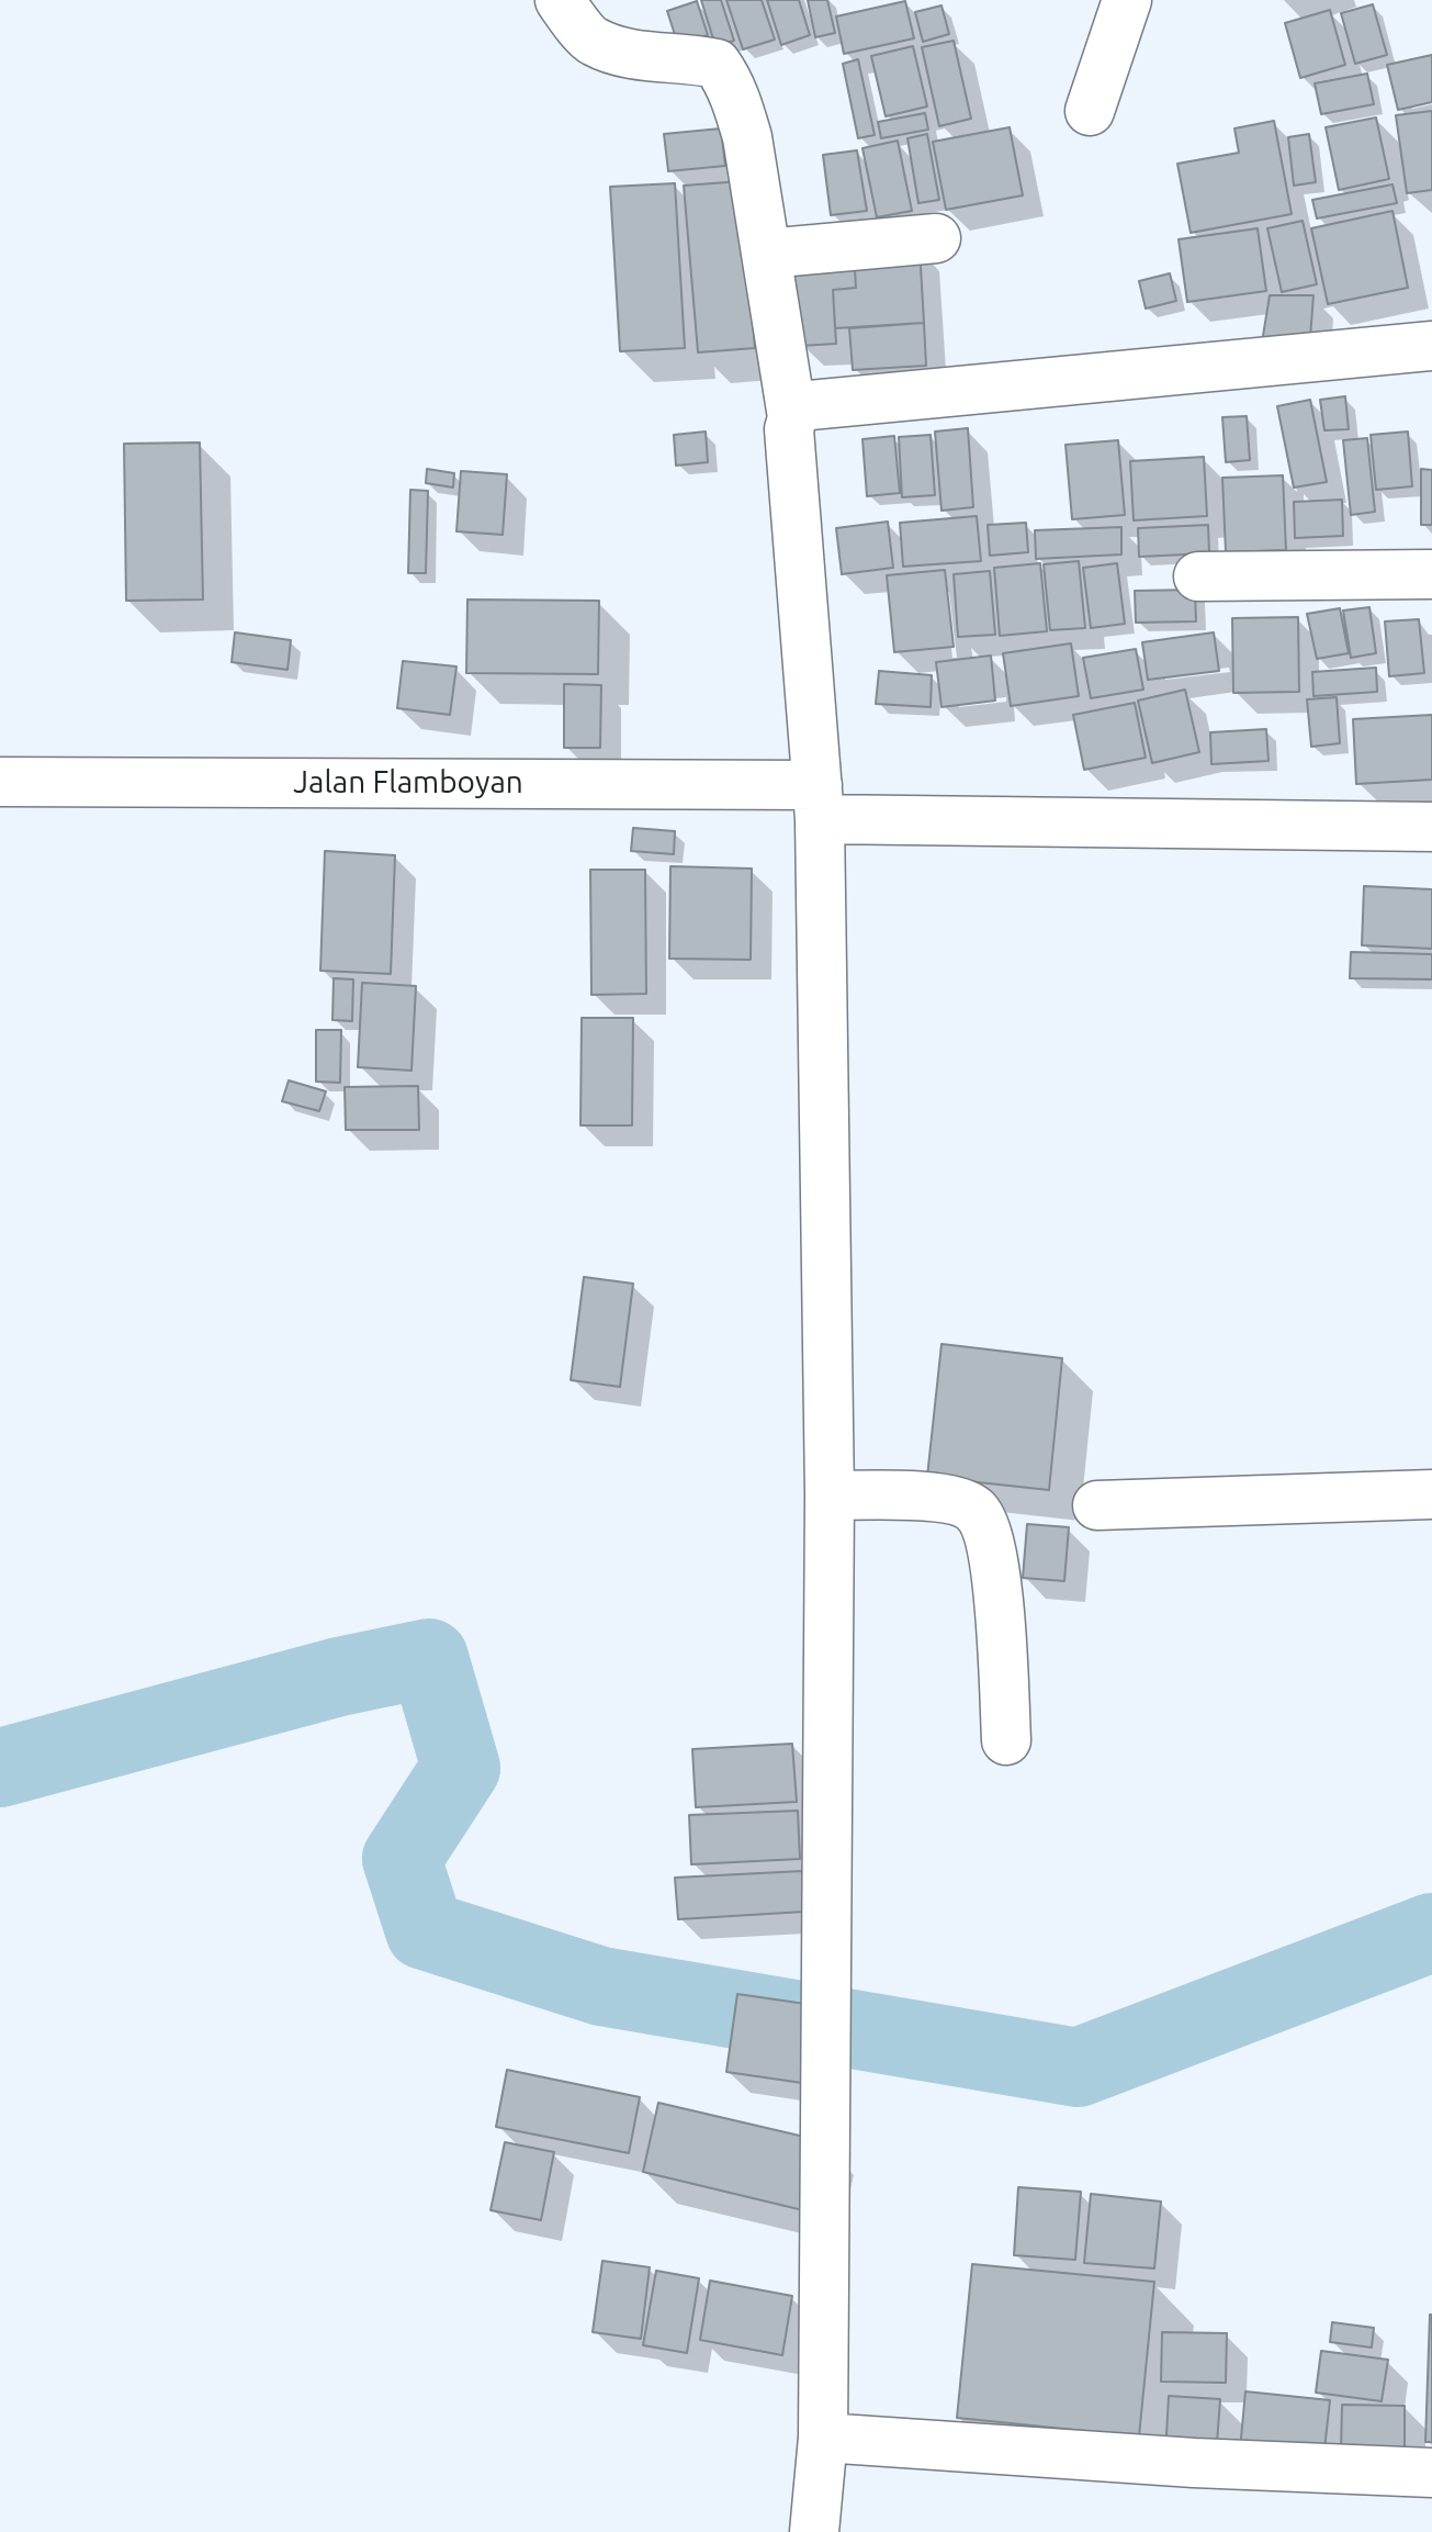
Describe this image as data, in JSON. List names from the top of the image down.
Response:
{
  "streets": {
    "street": ["Jalan Flamboyan"]
  }
}
